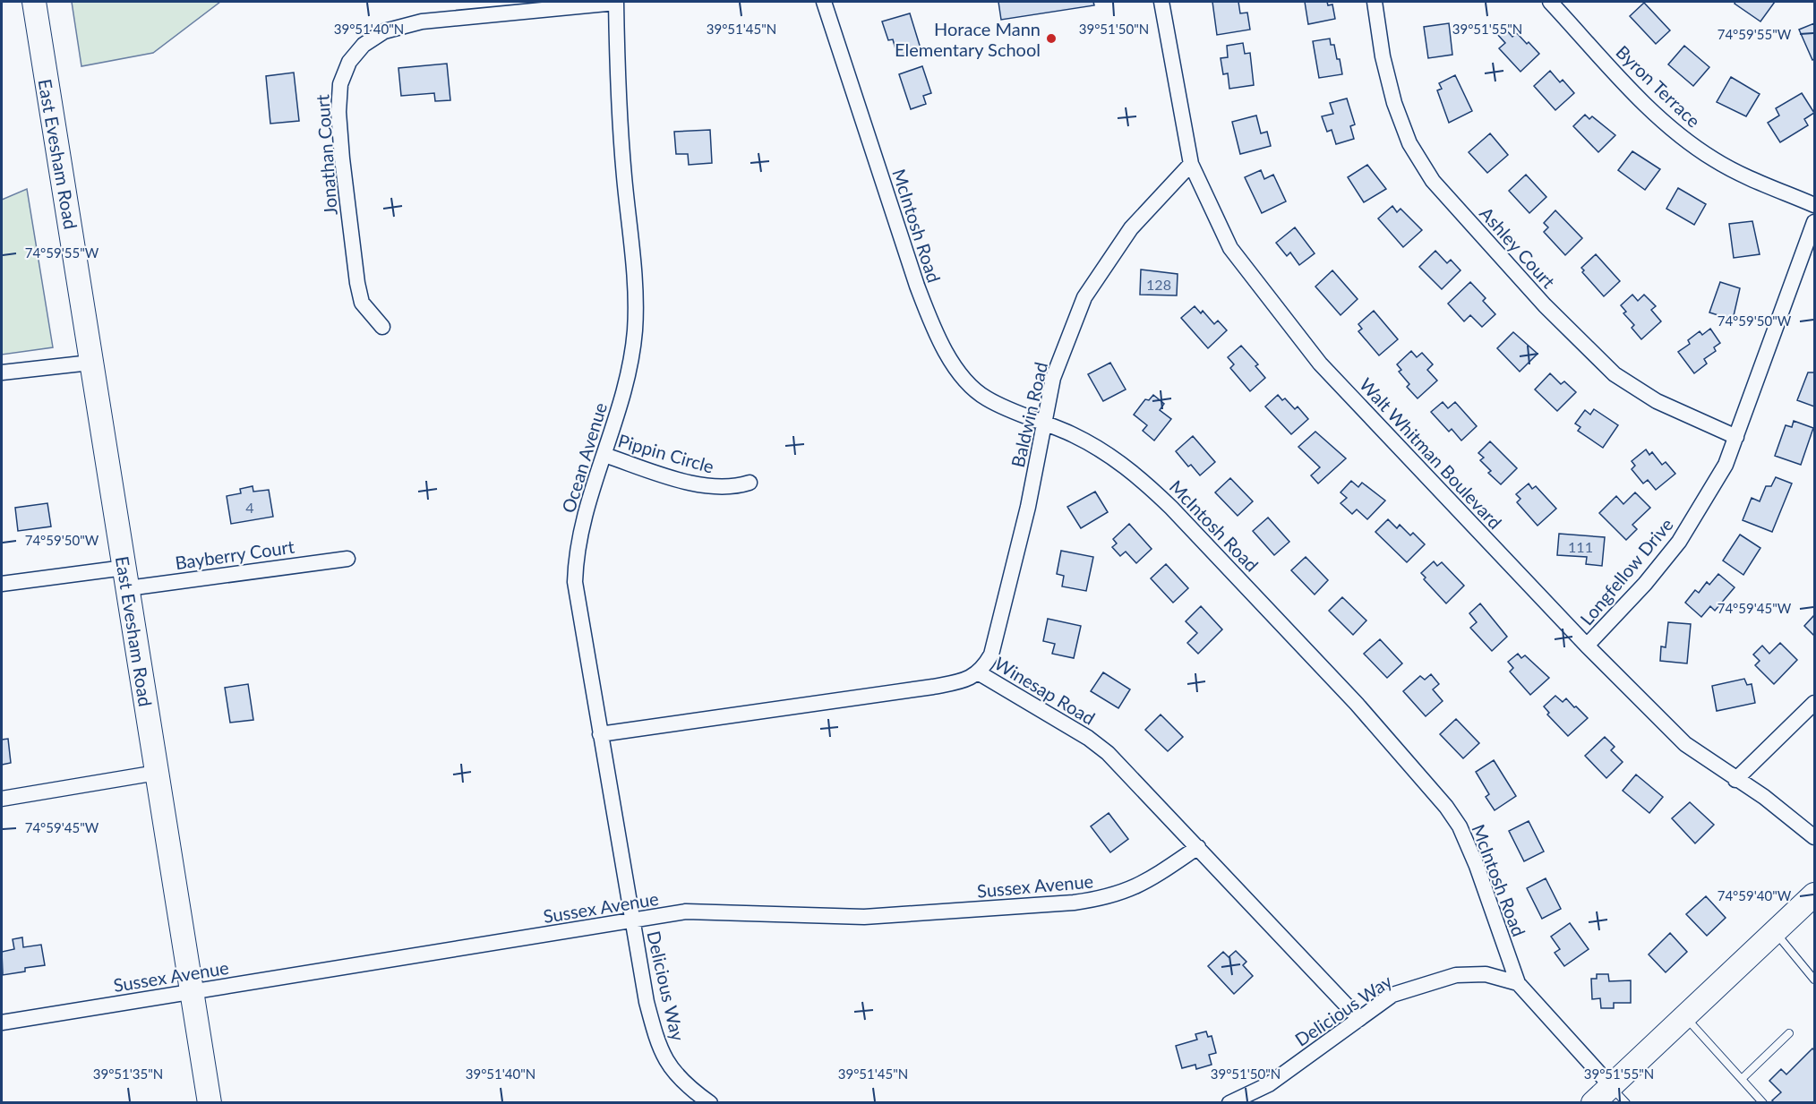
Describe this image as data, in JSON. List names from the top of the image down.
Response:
{
  "streets": {
    "main road": ["East Evesham Road"],
    "street": [
      "Byron Terrace",
      "Jonathan Court",
      "McIntosh Road",
      "Ashley Court",
      "Baldwin Road",
      "Pippin Circle",
      "Walt Whitman Boulevard",
      "Ocean Avenue",
      "Bayberry Court",
      "Longfellow Drive",
      "Winesap Road",
      "Sussex Avenue",
      "Delicious Way"
    ]
  },
  "crossings": [
    ["East Evesham Road", "Bayberry Court"],
    ["East Evesham Road", "Sussex Avenue"],
    ["Jonathan Court", "Ocean Avenue"],
    ["McIntosh Road", "Baldwin Road"],
    ["McIntosh Road", "Delicious Way"],
    ["Ashley Court", "Longfellow Drive"],
    ["Baldwin Road", "Walt Whitman Boulevard"],
    ["Baldwin Road", "Winesap Road"],
    ["Pippin Circle", "Ocean Avenue"],
    ["Walt Whitman Boulevard", "Longfellow Drive"],
    ["Ocean Avenue", "Winesap Road"],
    ["Ocean Avenue", "Sussex Avenue"],
    ["Ocean Avenue", "Delicious Way"],
    ["Winesap Road", "Sussex Avenue"],
    ["Winesap Road", "Delicious Way"],
    ["Sussex Avenue", "Delicious Way"]
  ],
  "places": ["Horace Mann Elementary School"],
  "house_numbers": ["128", "4", "111"],
  "coordinates": [
    "39°51'40\"N",
    "39°51'45\"N",
    "39°51'50\"N",
    "39°51'55\"N",
    "74°59'55\"W",
    "74°59'50\"W",
    "74°59'45\"W",
    "74°59'40\"W",
    "39°51'35\"N"
  ]
}
